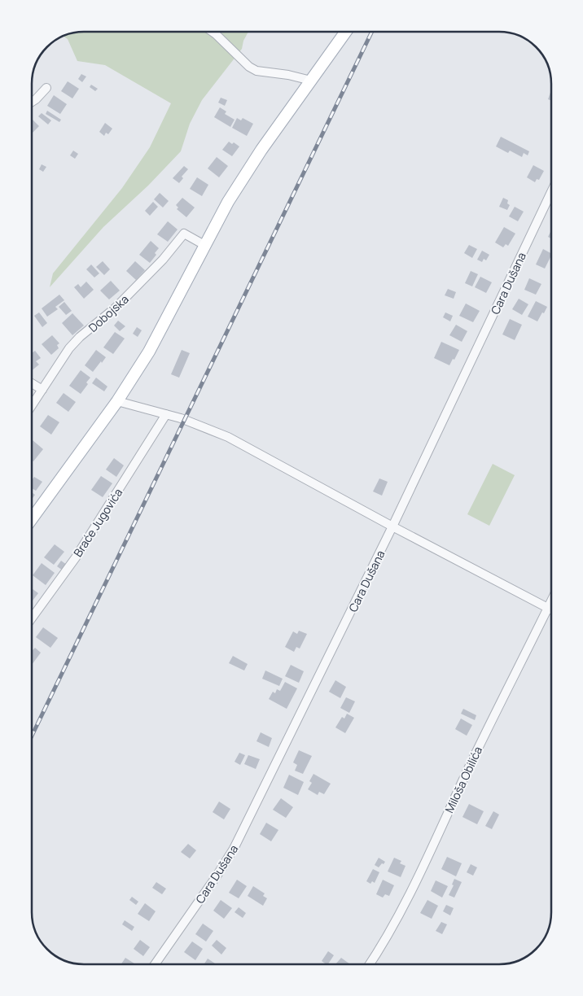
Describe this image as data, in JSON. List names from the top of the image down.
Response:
{
  "streets": {
    "street": [
      "Cara Dušana",
      "Dobojska",
      "Braće Jugovića",
      "Miloša Obilića"
    ]
  }
}
